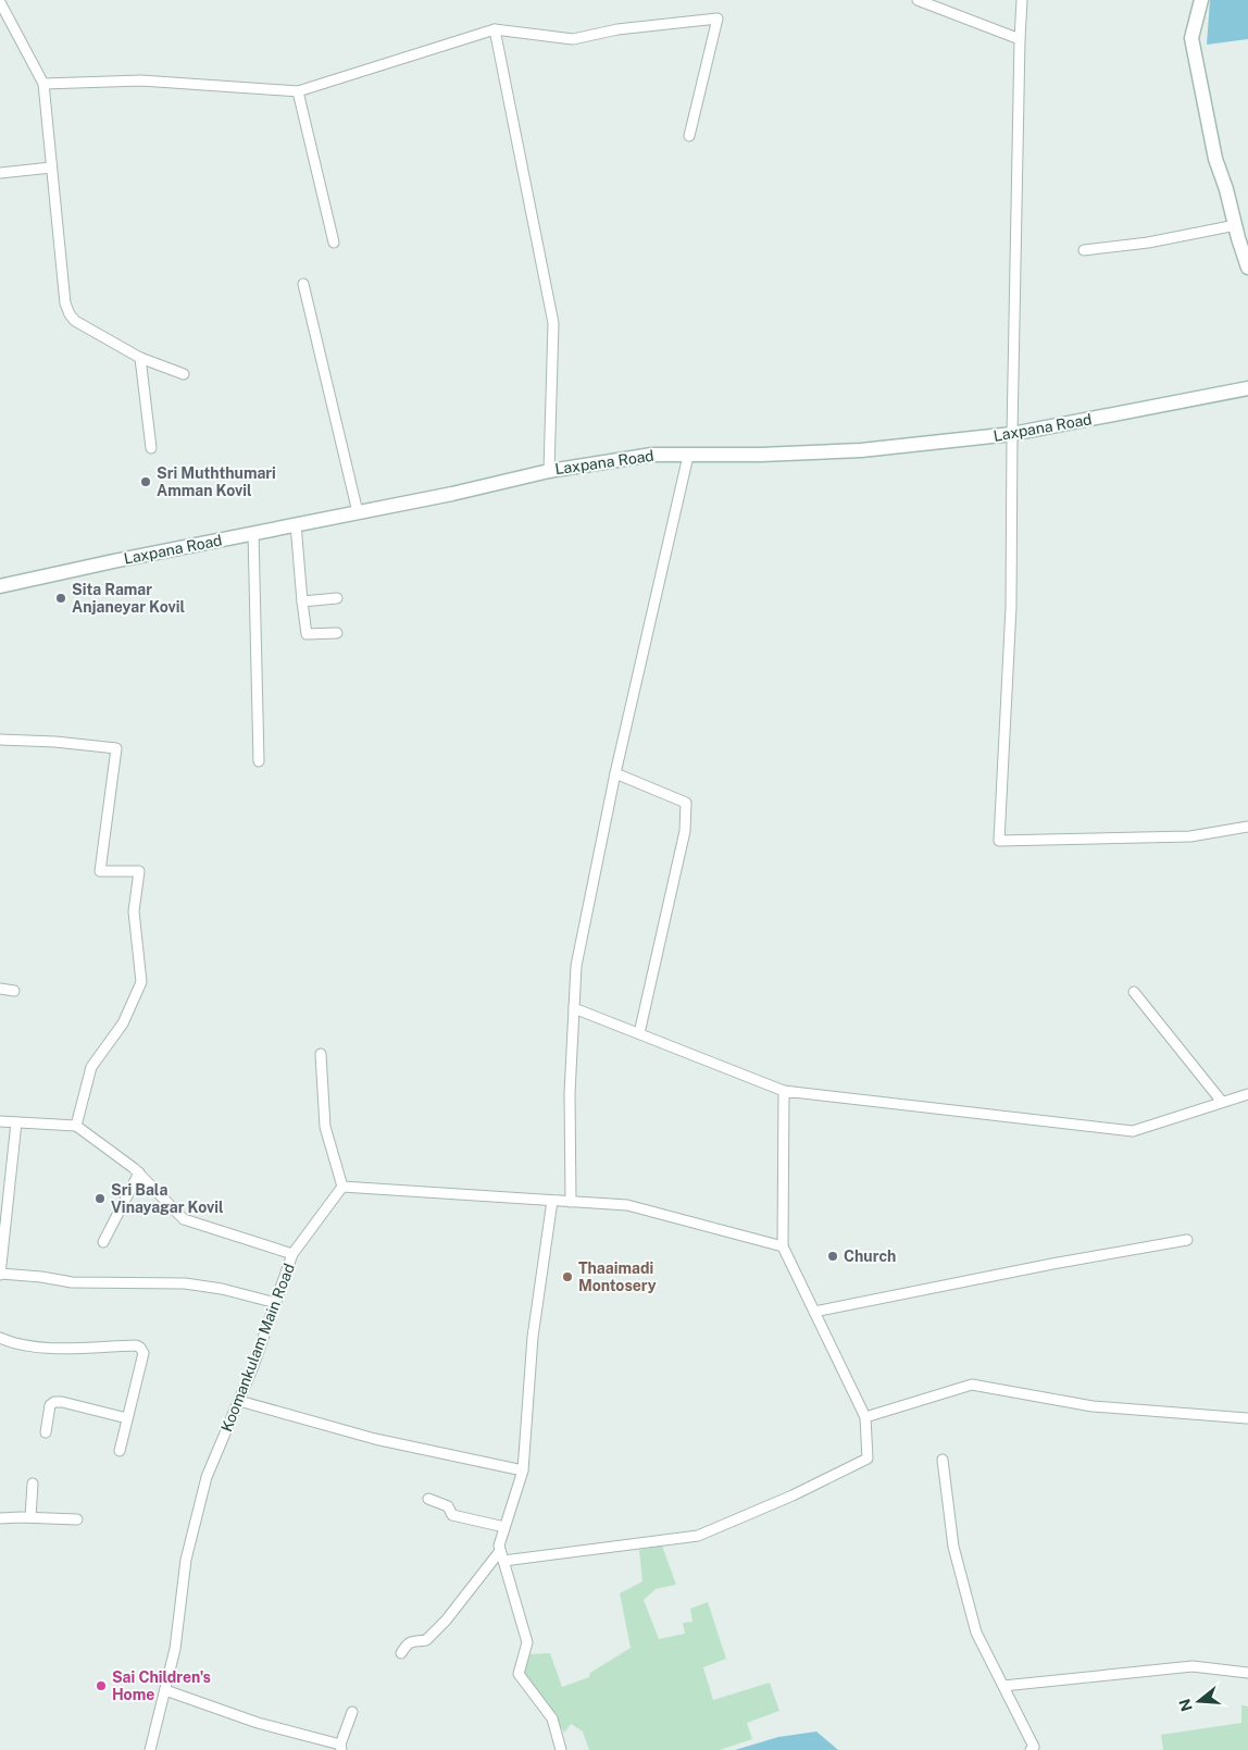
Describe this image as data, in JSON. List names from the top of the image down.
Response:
{
  "streets": {
    "street": ["Laxpana Road", "Koomankulam Main Road"]
  },
  "places": [
    "Sri Muththumari Amman Kovil",
    "Sita Ramar Anjaneyar Kovil",
    "Sri Bala Vinayagar Kovil",
    "Church",
    "Thaaimadi Montosery",
    "Sai Children's Home"
  ],
  "north": "left"
}
